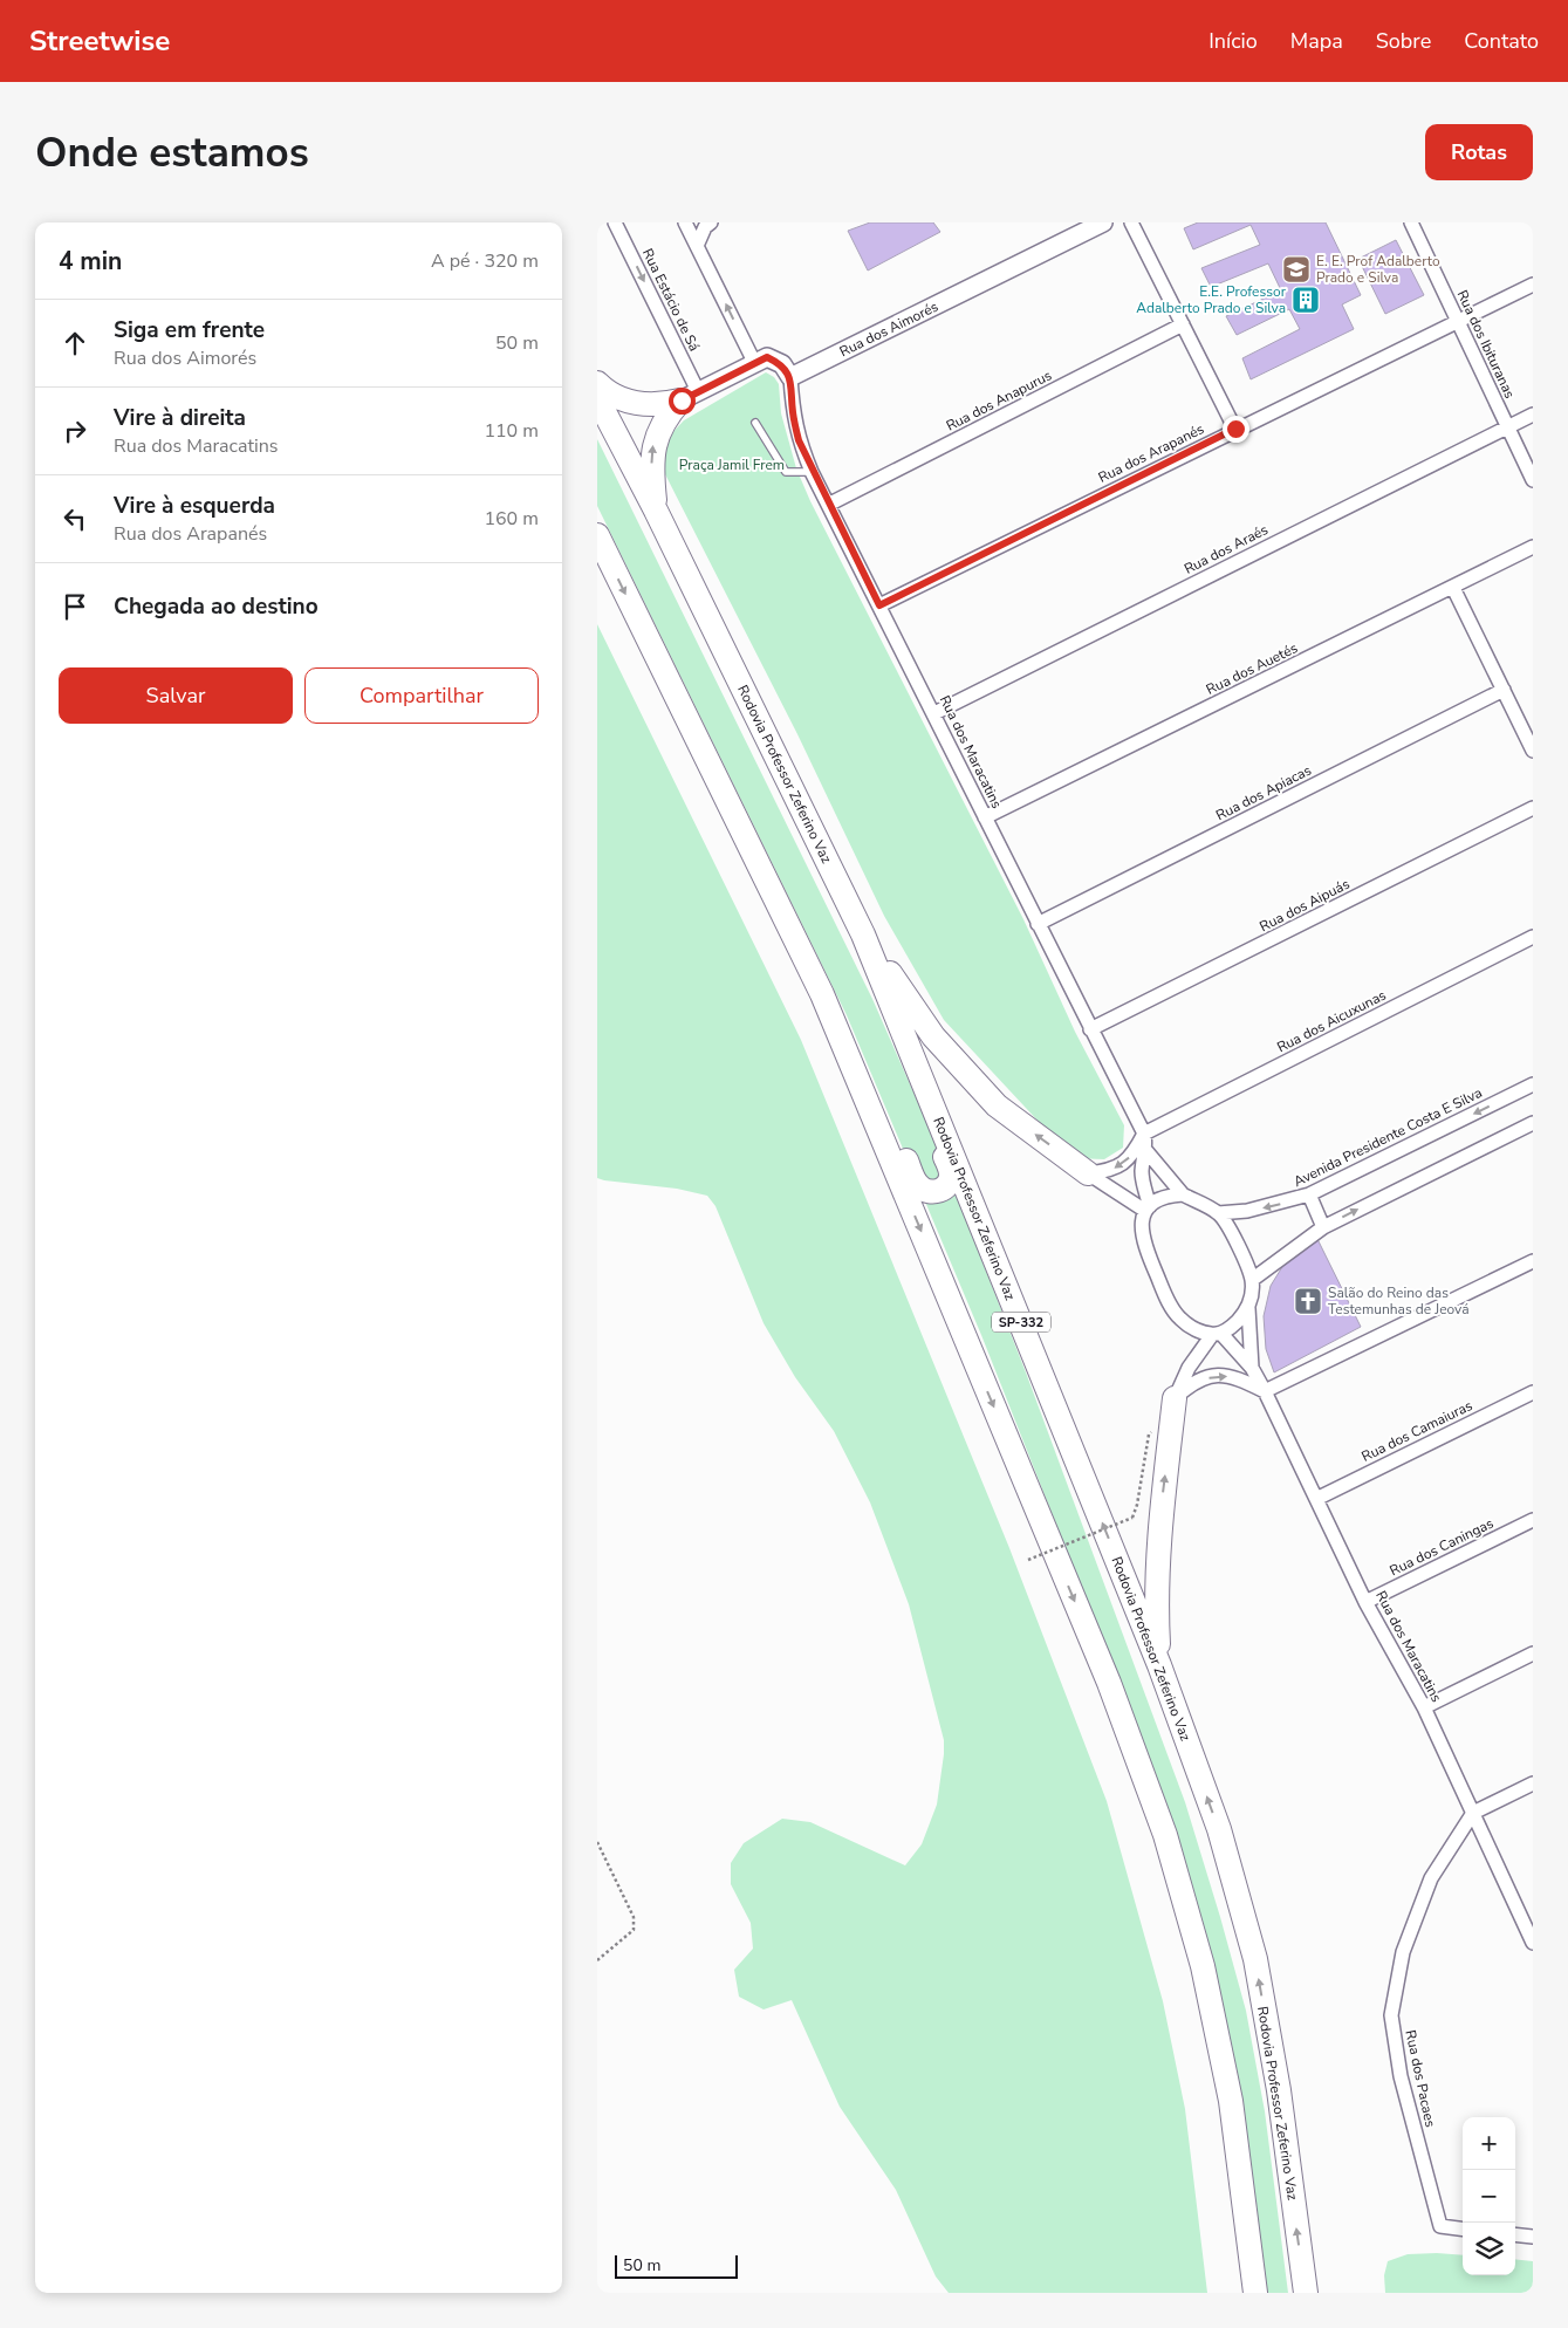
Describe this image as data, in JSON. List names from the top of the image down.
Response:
{
  "streets": {
    "highway": ["Rodovia Professor Zeferino Vaz", "SP-332"],
    "street": [
      "Rua Estácio de Sá",
      "Rua dos Aimorés",
      "Rua dos Ibituranas",
      "Rua dos Anapurus",
      "Rua dos Arapanés",
      "Rua dos Araés",
      "Rua dos Auetés",
      "Rua dos Maracatins",
      "Rua dos Apiacas",
      "Rua dos Aipuás",
      "Rua dos Aicuxunas",
      "Avenida Presidente Costa E Silva",
      "Rua dos Camaiuras",
      "Rua dos Caningas",
      "Rua dos Pacaes"
    ]
  },
  "crossings": [
    ["Rua dos Aimorés", "Rua dos Maracatins"],
    ["Rua dos Ibituranas", "Rua dos Arapanés"],
    ["Rua dos Ibituranas", "Rua dos Araés"],
    ["Rua dos Anapurus", "Rua dos Maracatins"],
    ["Rua dos Arapanés", "Rua dos Maracatins"],
    ["Rua dos Araés", "Rua dos Maracatins"],
    ["Rua dos Auetés", "Rua dos Maracatins"],
    ["Rua dos Maracatins", "Rua dos Apiacas"],
    ["Rua dos Maracatins", "Rua dos Aipuás"],
    ["Rua dos Maracatins", "Rua dos Aicuxunas"],
    ["Rua dos Maracatins", "Avenida Presidente Costa E Silva"],
    ["Rua dos Maracatins", "Rua dos Camaiuras"],
    ["Rua dos Maracatins", "Rua dos Caningas"],
    ["Rua dos Maracatins", "Rua dos Pacaes"]
  ],
  "parks": ["Praça Jamil Frem"],
  "places": {
    "school or university": ["E. E. Prof Adalberto Prado e Silva"],
    "building": ["E.E. Professor Adalberto Prado e Silva"],
    "church": ["Salão do Reino das Testemunhas de Jeová"]
  },
  "scale_bar": "50 m",
  "page": {
    "header": "Streetwise",
    "nav": [
      "Início",
      "Mapa",
      "Sobre",
      "Contato"
    ],
    "buttons": [
      "Rotas",
      ["Salvar", "Compartilhar"]
    ],
    "title": "Onde estamos",
    "heading": ["4 min", "A pé · 320 m"],
    "list": [
      ["Siga em frente", "Rua dos Aimorés", "50 m"],
      ["Vire à direita", "Rua dos Maracatins", "110 m"],
      ["Vire à esquerda", "Rua dos Arapanés", "160 m"],
      "Chegada ao destino"
    ],
    "map_buttons": ["+", "−"],
    "scale": "50 m"
  }
}
